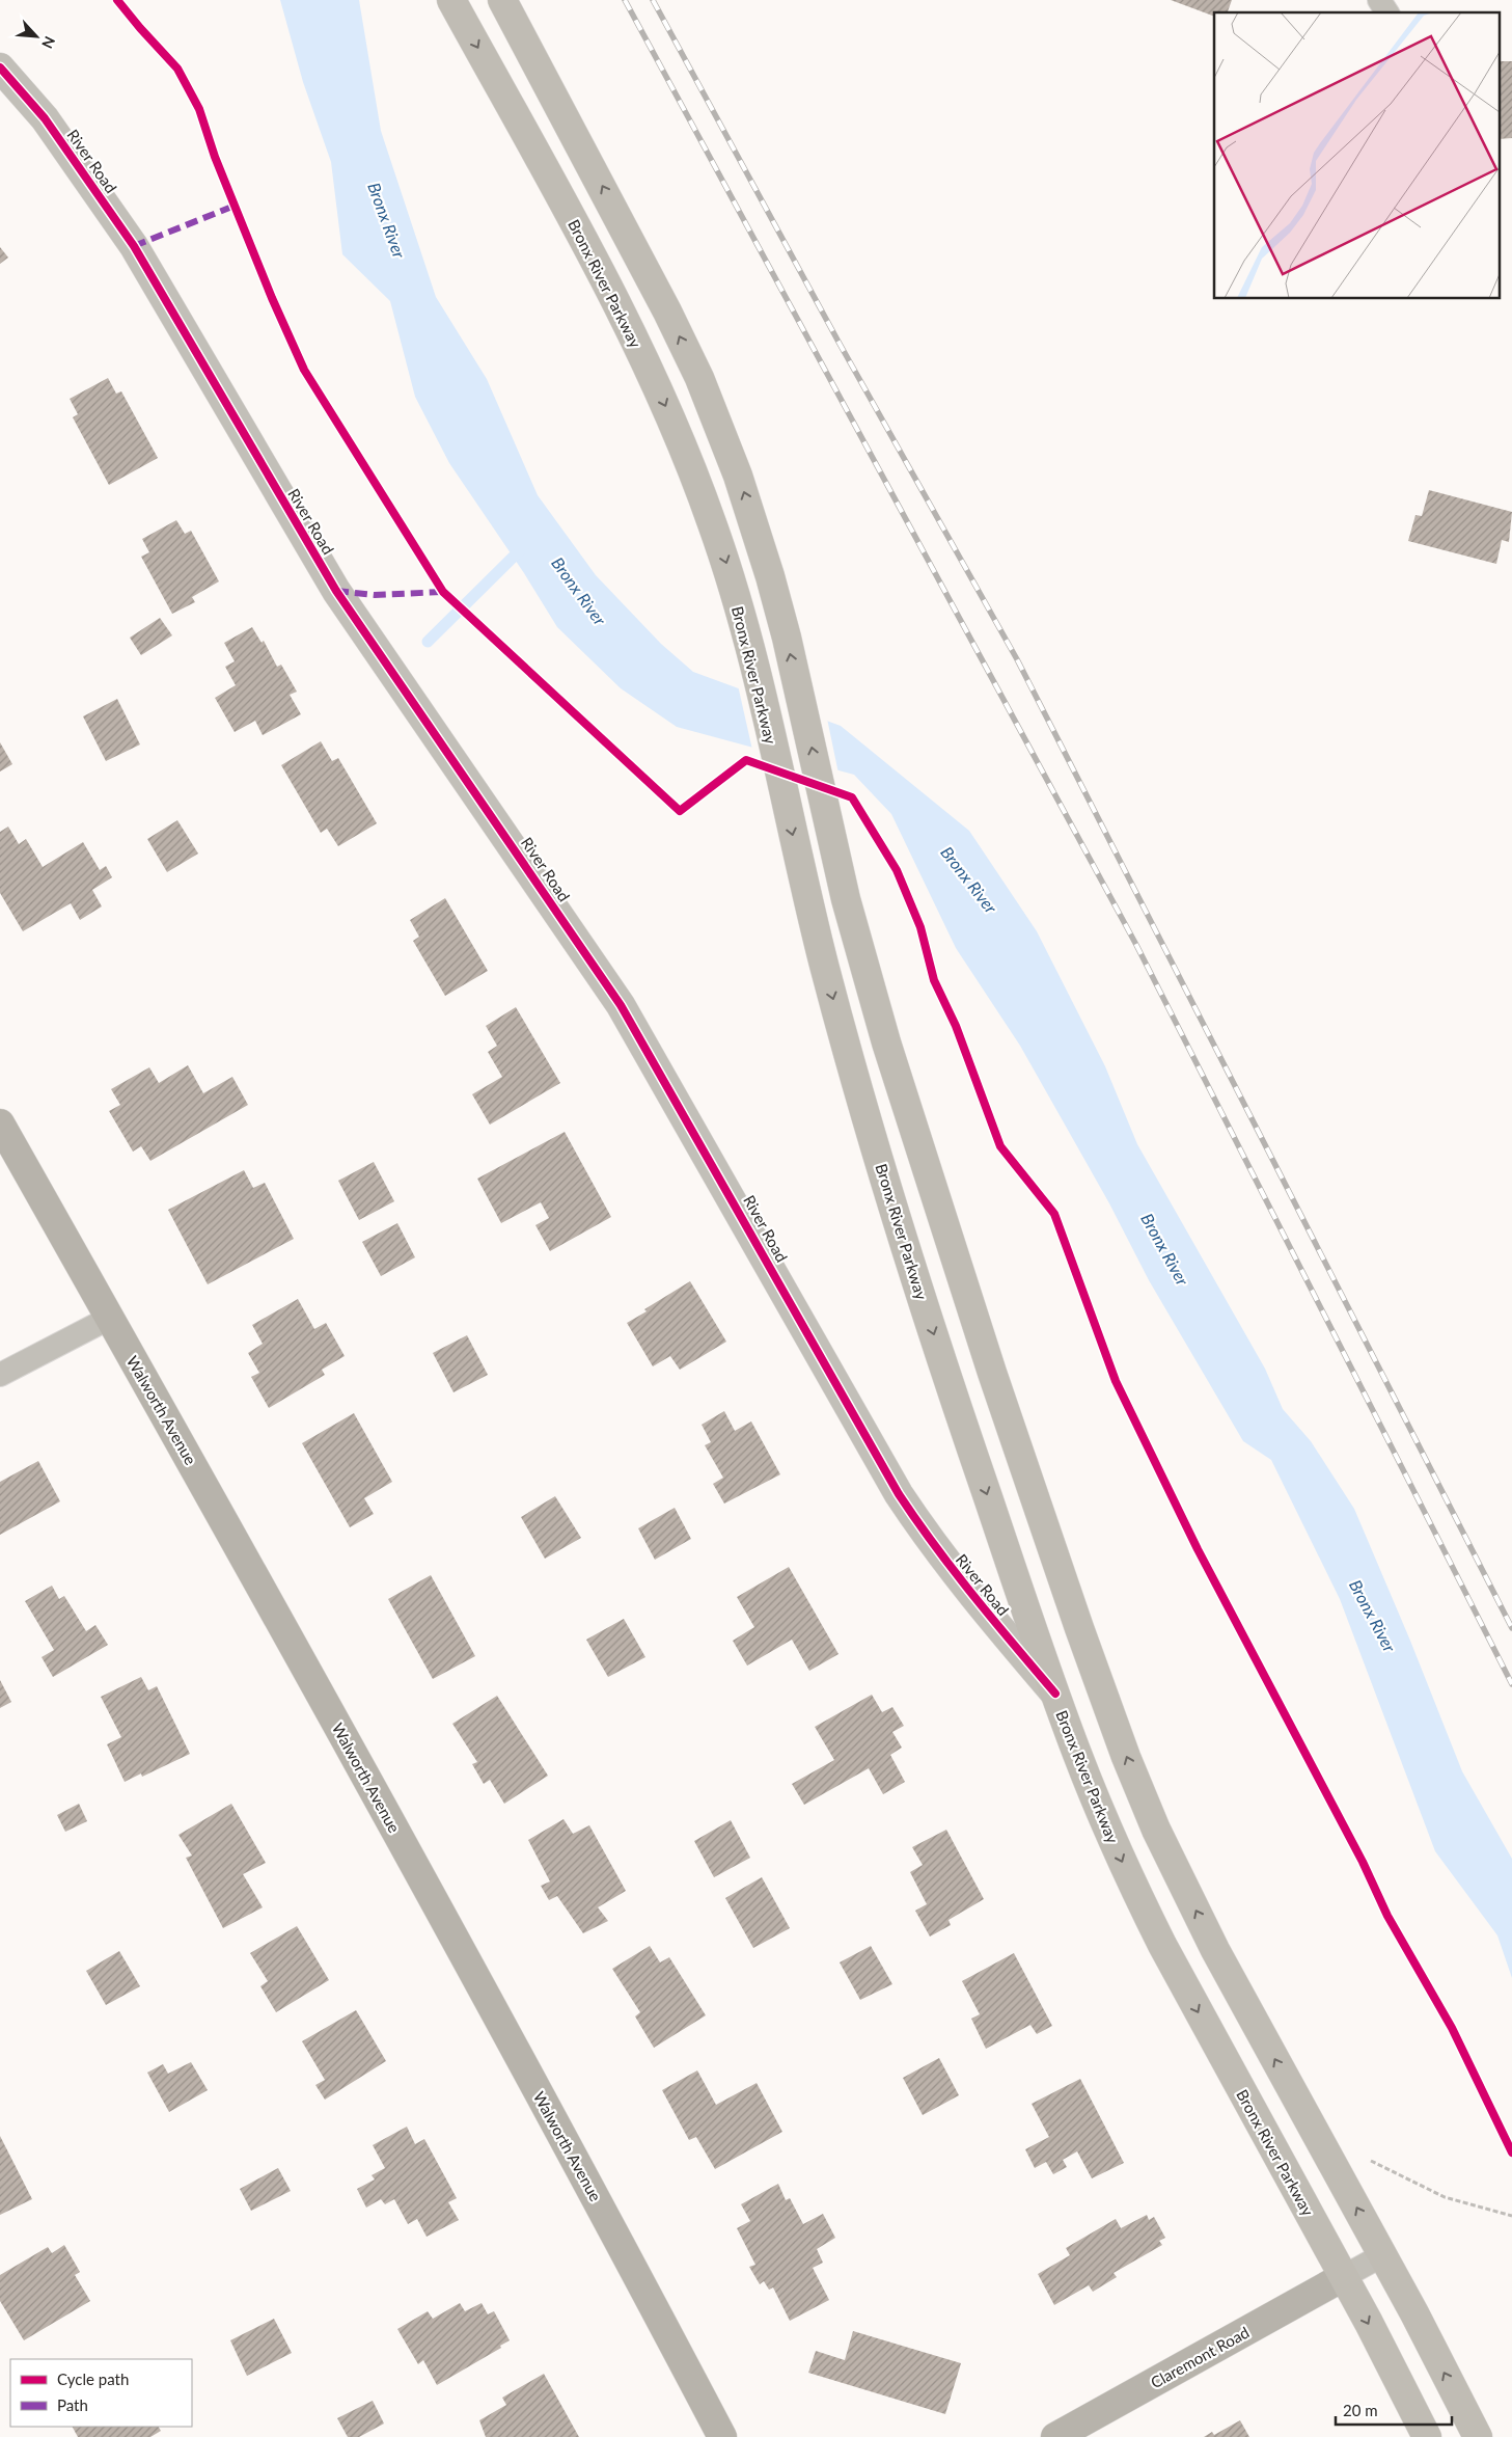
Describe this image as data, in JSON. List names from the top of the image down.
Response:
{
  "streets": {
    "highway": ["Bronx River Parkway"],
    "street": ["River Road", "Walworth Avenue", "Claremont Road"]
  },
  "crossings": [
    ["River Road", "Bronx River Parkway"],
    ["Bronx River Parkway", "Claremont Road"]
  ],
  "water": ["Bronx River"],
  "legend": ["Cycle path", "Path"],
  "scale_bar": "20 m",
  "north": "bottom right"
}
